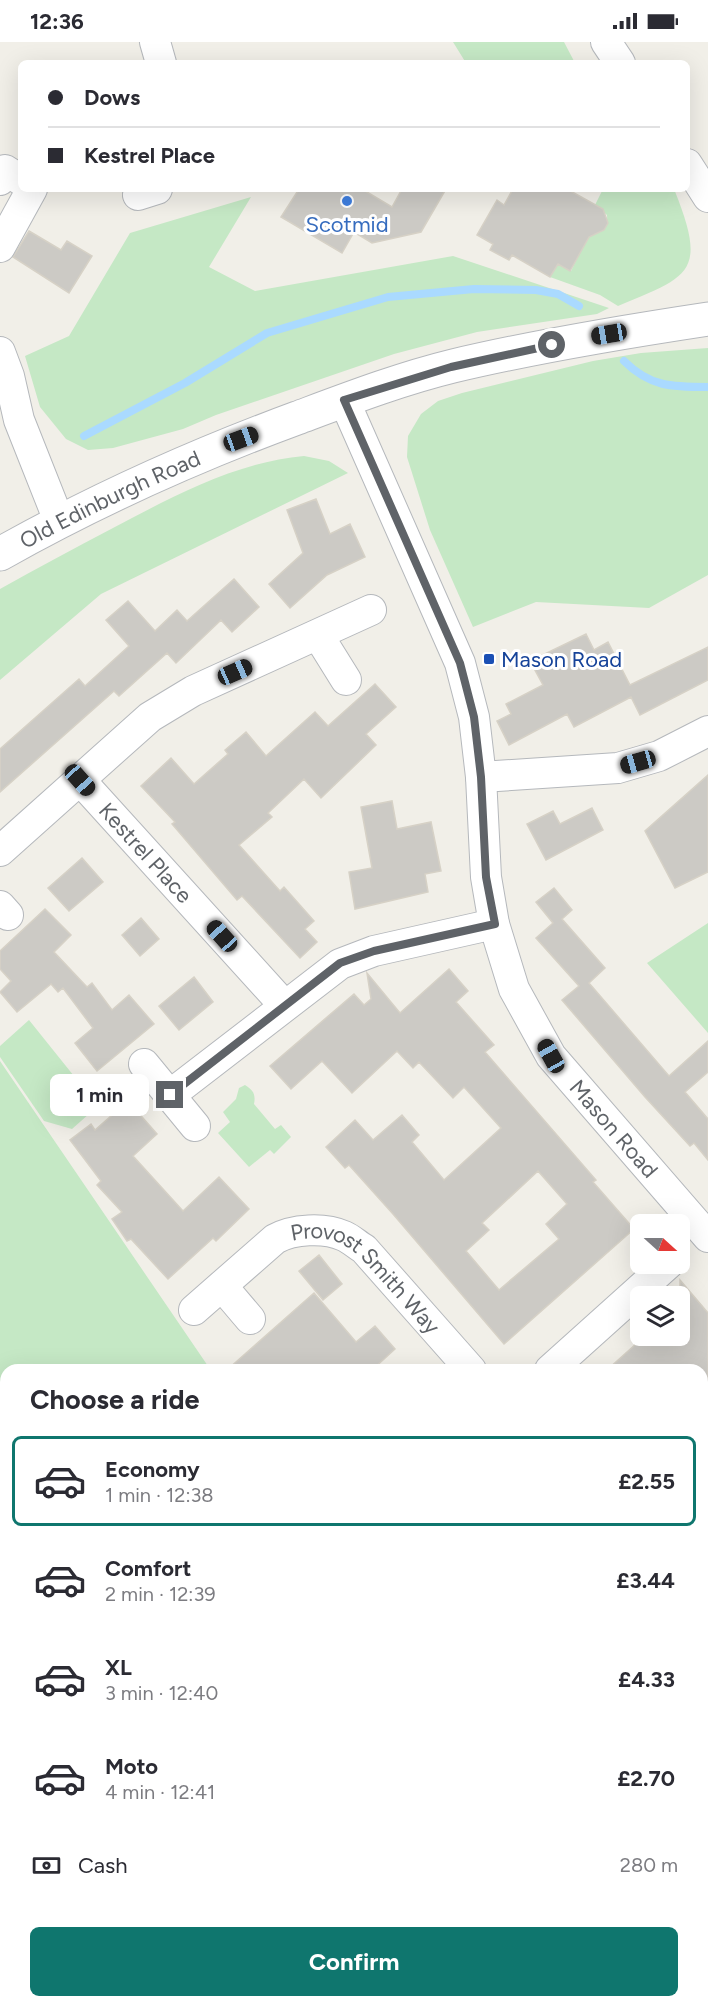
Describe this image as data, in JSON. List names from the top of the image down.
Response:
{
  "streets": {
    "street": [
      "Old Edinburgh Road",
      "Kestrel Place",
      "Mason Road",
      "Provost Smith Way"
    ]
  },
  "crossings": [
    ["Old Edinburgh Road", "Mason Road"]
  ],
  "places": {
    "other": ["Scotmid"],
    "transit": ["Mason Road"]
  },
  "north": "right",
  "page": {
    "status": "12:36",
    "banner": ["Dows", "Kestrel Place"],
    "bubble": "1 min",
    "heading": "Choose a ride",
    "list": [
      {
        "name": "Economy",
        "note": "1 min · 12:38",
        "value": "£2.55"
      },
      {
        "name": "Comfort",
        "note": "2 min · 12:39",
        "value": "£3.44"
      },
      {
        "name": "XL",
        "note": "3 min · 12:40",
        "value": "£4.33"
      },
      {
        "name": "Moto",
        "note": "4 min · 12:41",
        "value": "£2.70"
      }
    ],
    "pay": ["Cash", "280 m"],
    "buttons": "Confirm"
  }
}
